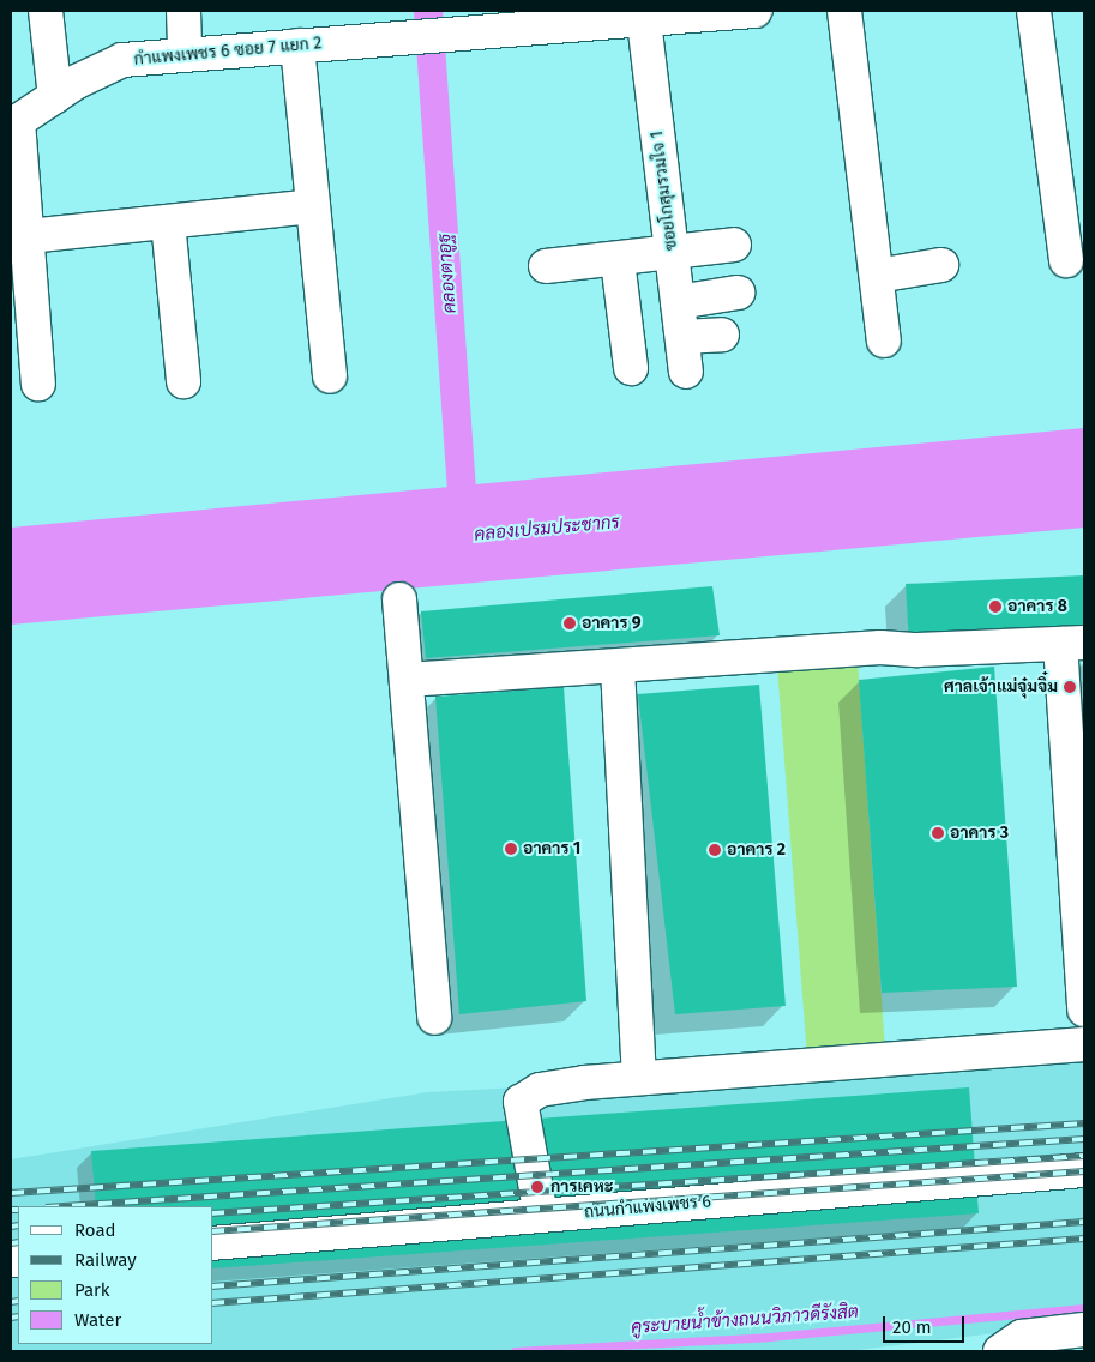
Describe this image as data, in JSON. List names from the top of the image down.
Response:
{
  "streets": {
    "street": ["กำแพงเพชร 6 ซอย 7 แยก 2", "ซอยโกสุมรวมใจ 1", "ถนนกำแพงเพชร 6"]
  },
  "crossings": [
    ["กำแพงเพชร 6 ซอย 7 แยก 2", "ซอยโกสุมรวมใจ 1"]
  ],
  "water": ["คลองตาอูฐ", "คลองเปรมประชากร", "คูระบายน้ำข้างถนนวิภาวดีรังสิต"],
  "places": [
    "อาคาร 8",
    "อาคาร 9",
    "ศาลเจ้าแม่จุ๋มจิ๋ม",
    "อาคาร 3",
    "อาคาร 1",
    "อาคาร 2",
    "การเคหะ"
  ],
  "legend": [
    "Road",
    "Railway",
    "Park",
    "Water"
  ],
  "scale_bar": "20 m"
}
